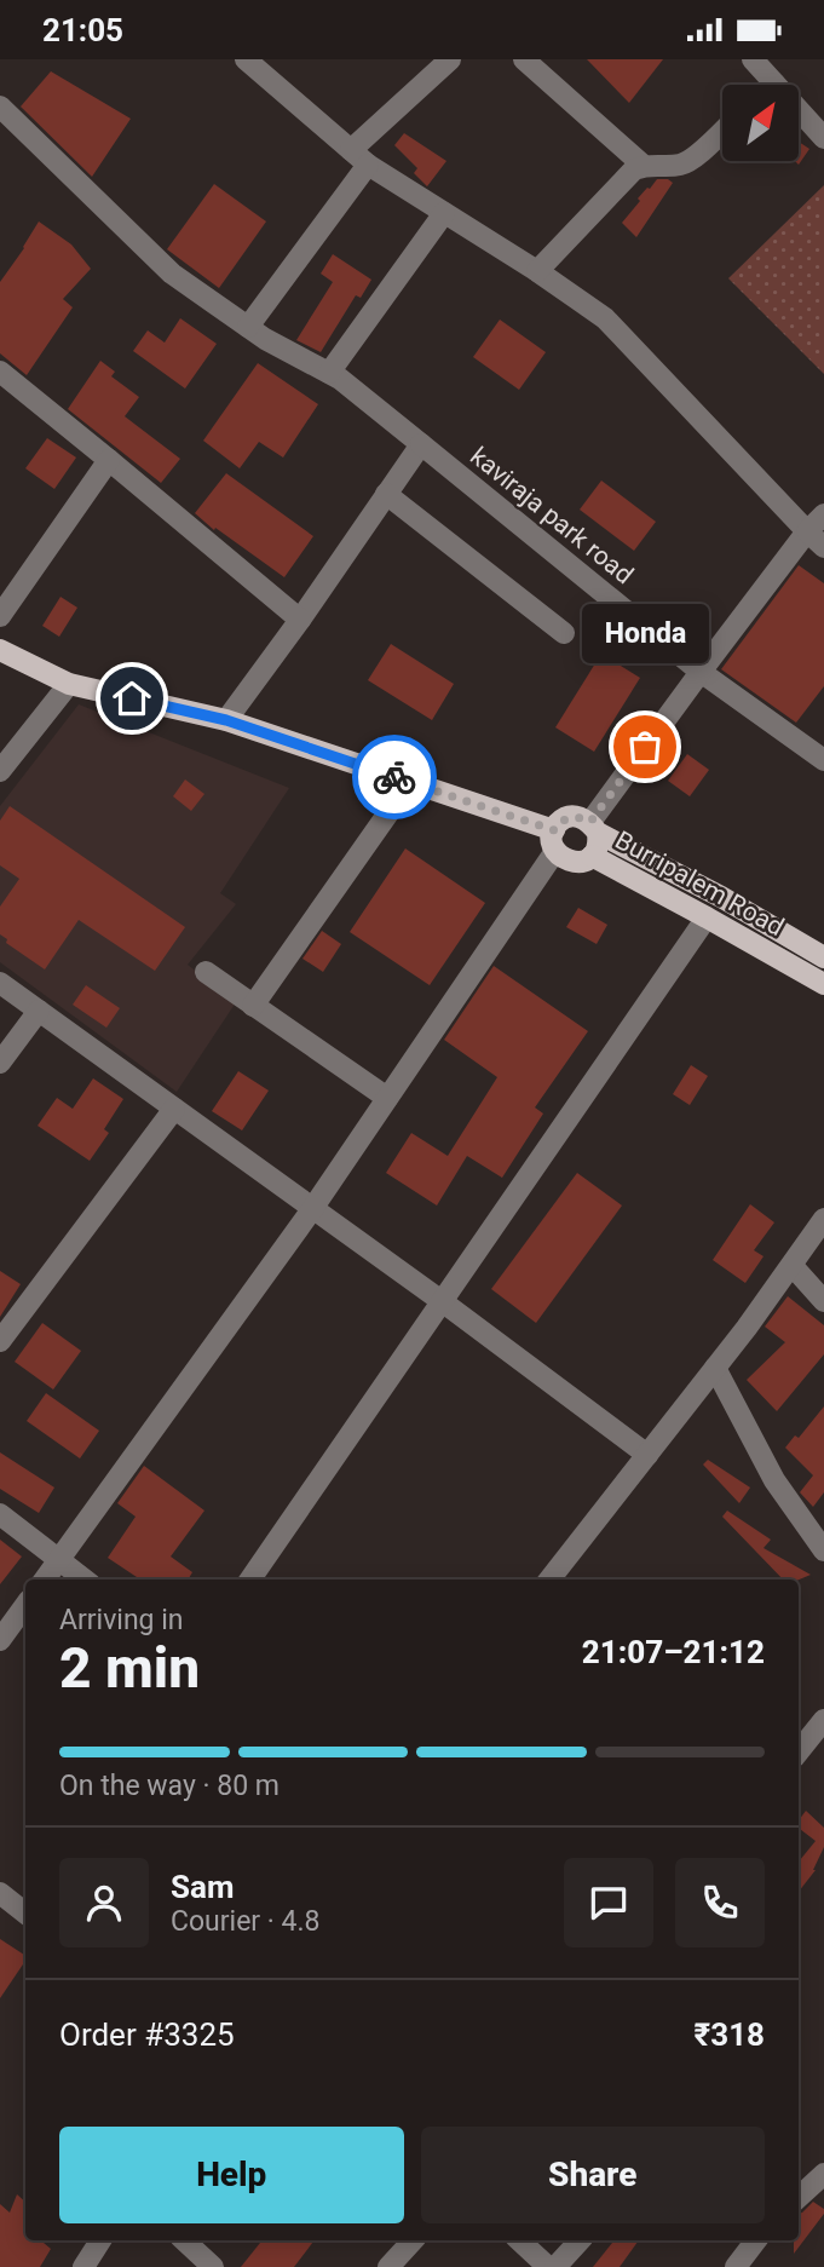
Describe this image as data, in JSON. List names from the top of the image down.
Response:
{
  "streets": {
    "main road": ["Burripalem Road"],
    "street": ["kaviraja park road"]
  },
  "places": ["Honda"],
  "north": "top right",
  "page": {
    "status": "21:05",
    "bubble": "Honda",
    "heading": ["2 min", "Arriving in", "21:07–21:12"],
    "panel": [
      "Sam",
      "Courier · 4.8",
      "Order #3325",
      "₹318"
    ],
    "bar": "On the way · 80 m",
    "buttons": ["Help", "Share"]
  }
}
